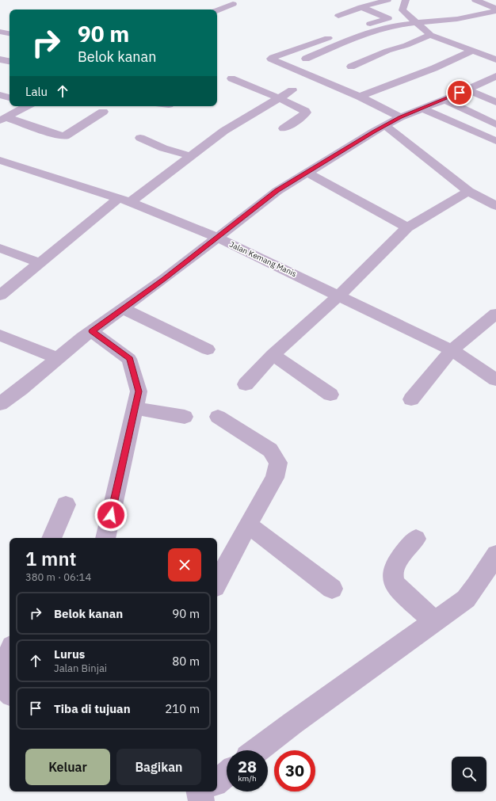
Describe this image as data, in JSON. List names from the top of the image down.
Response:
{
  "streets": {
    "street": ["Jalan Kemang Manis"]
  },
  "page": {
    "turn": ["90 m", "Belok kanan"],
    "then": "Lalu",
    "heading": ["1 mnt", "380 m · 06:14"],
    "list": [
      {
        "name": "Belok kanan",
        "value": "90 m"
      },
      {
        "name": "Lurus",
        "note": "Jalan Binjai",
        "value": "80 m"
      },
      {
        "name": "Tiba di tujuan",
        "value": "210 m"
      }
    ],
    "buttons": ["Keluar", "Bagikan"],
    "speed": "28 km/h",
    "limit": "30"
  }
}
